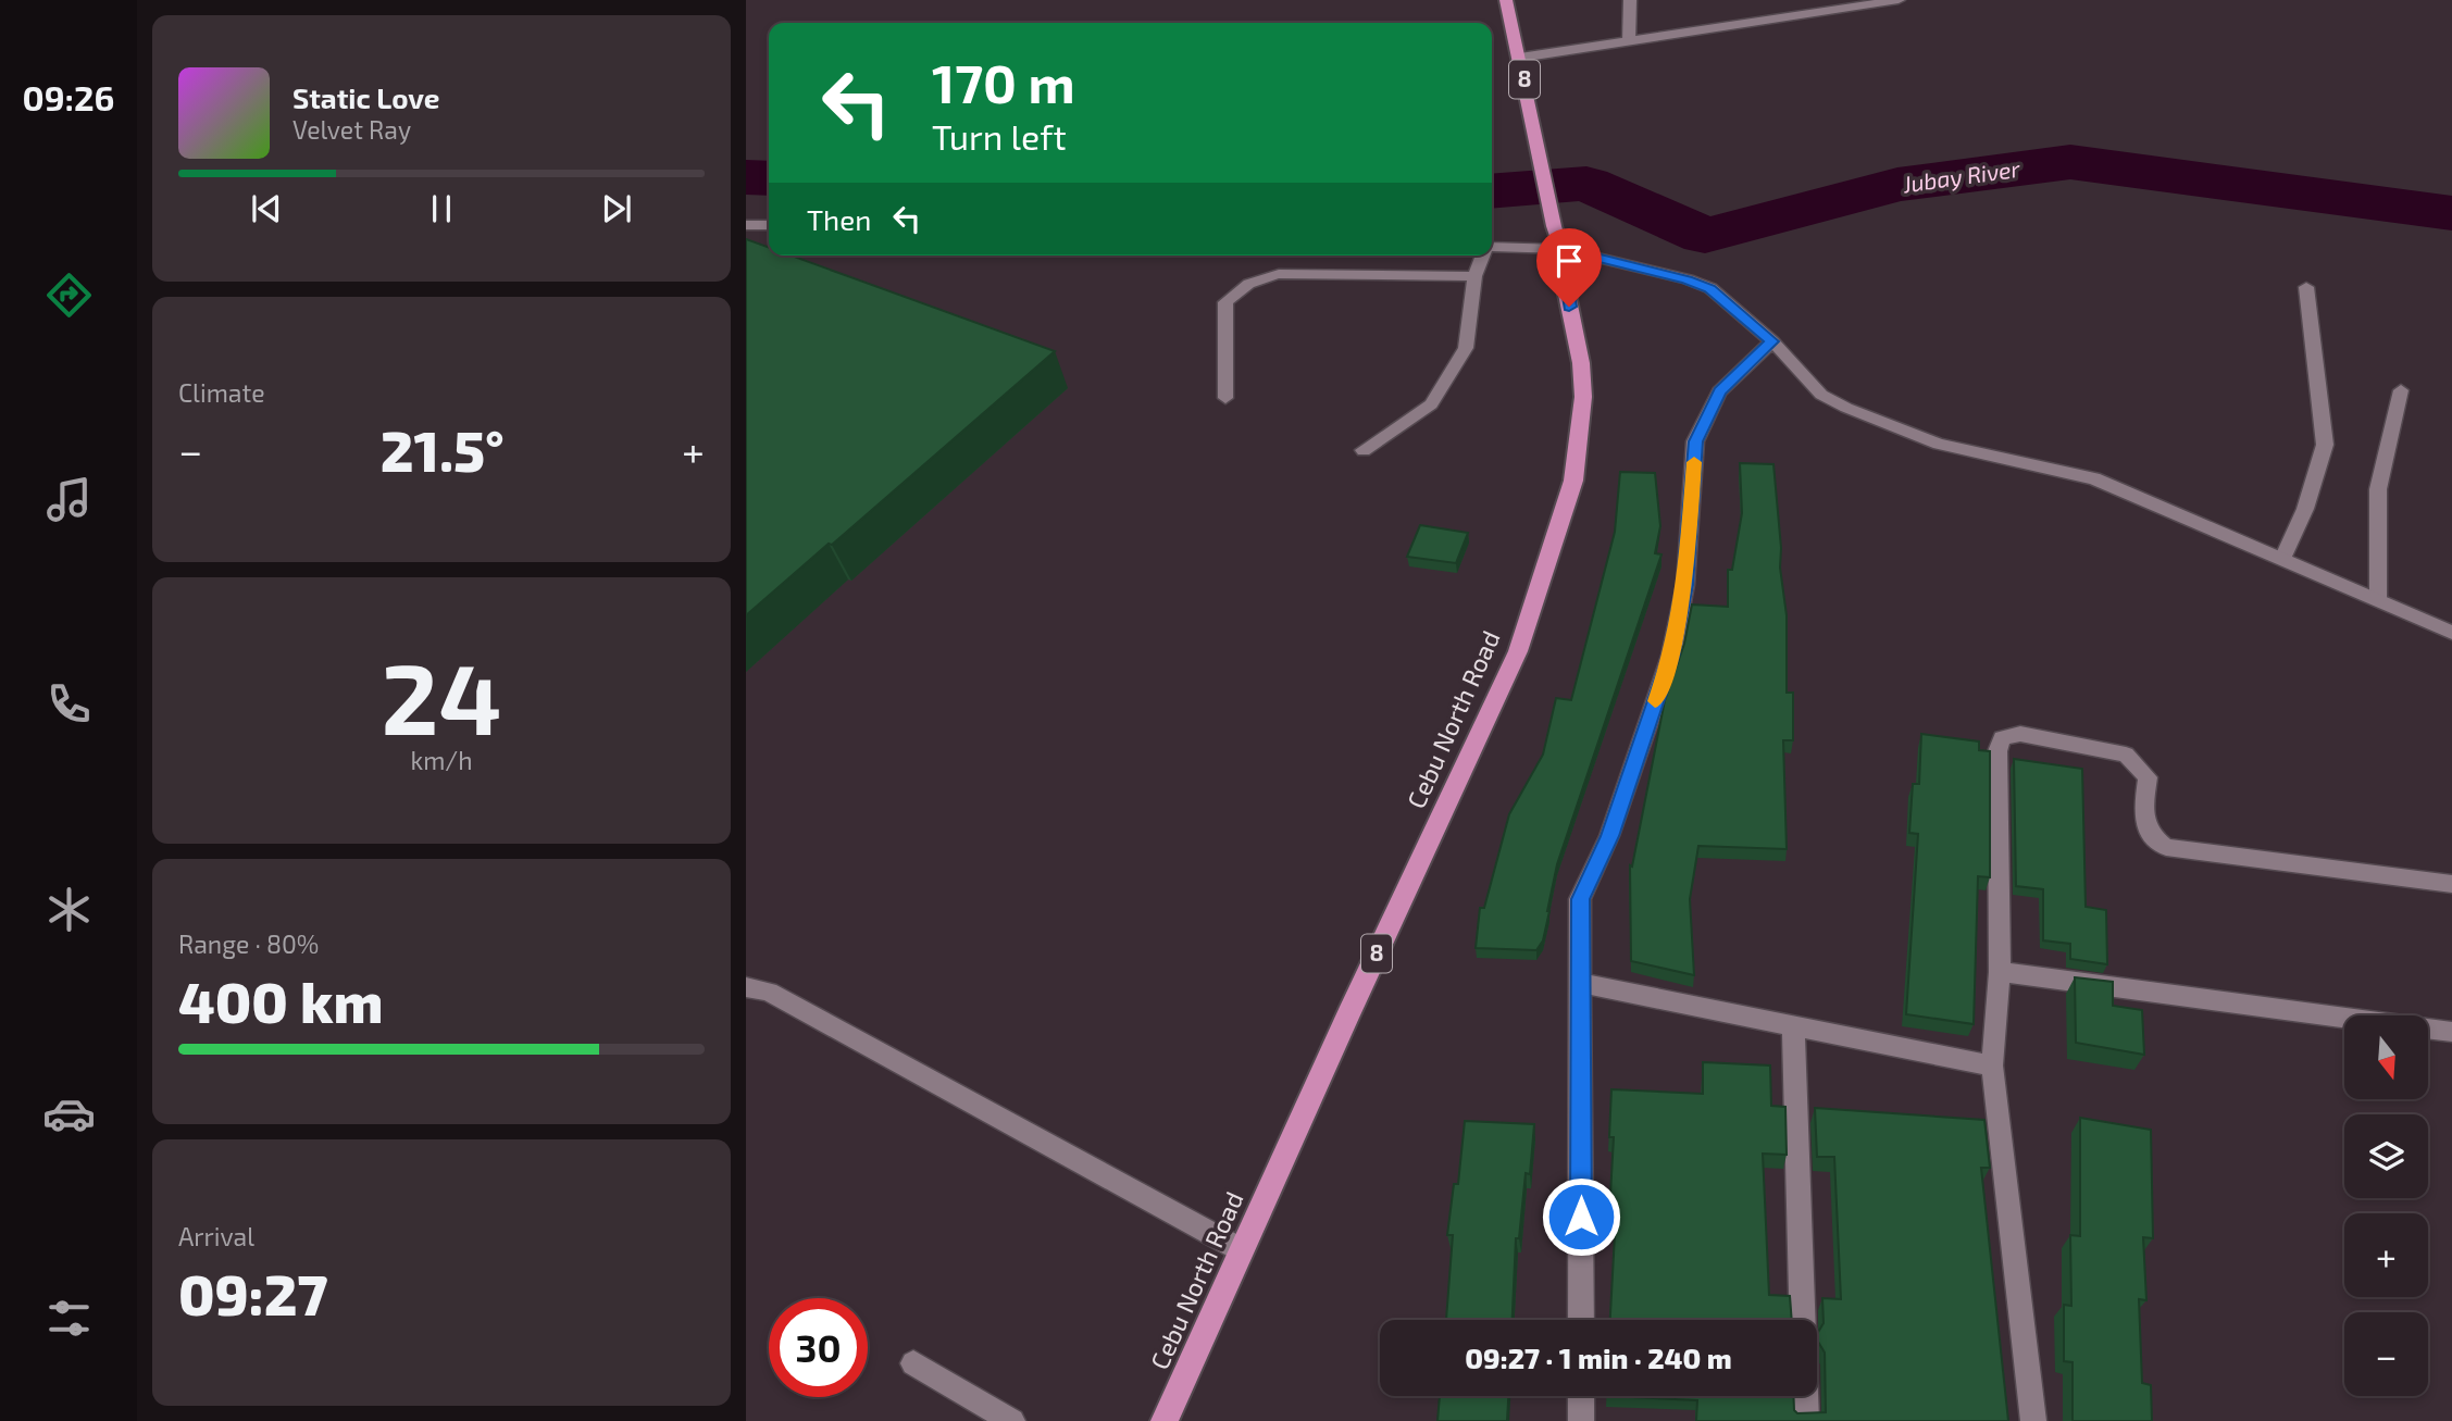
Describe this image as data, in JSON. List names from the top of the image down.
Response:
{
  "streets": {
    "highway": ["8", "Cebu North Road"]
  },
  "water": ["Jubay River"],
  "north": "bottom",
  "page": {
    "tabs": "09:26",
    "turn": ["170 m", "Turn left"],
    "song": ["Static Love", "Velvet Ray"],
    "then": "Then",
    "tile": [
      "Climate",
      ["24", "km/h"],
      ["Range · 80%", "400 km"],
      ["Arrival", "09:27"]
    ],
    "heat": ["−", "21.5°", "+"],
    "map_buttons": ["+", "−"],
    "limit": "30",
    "trip": "09:27 · 1 min · 240 m"
  }
}
